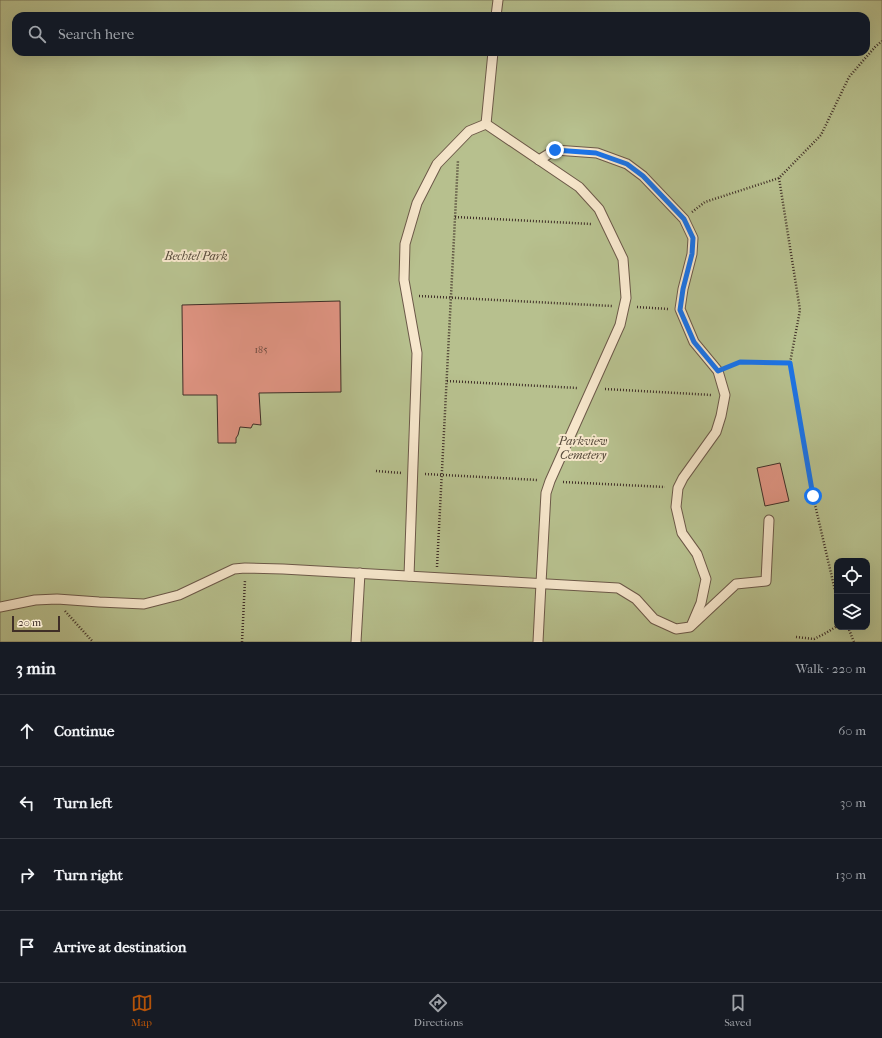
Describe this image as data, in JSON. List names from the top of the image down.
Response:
{
  "parks": ["Bechtel Park", "Parkview Cemetery"],
  "house_numbers": ["185"],
  "scale_bar": "20 m",
  "page": {
    "search": "Search here",
    "scale": "20 m",
    "heading": ["3 min", "Walk · 220 m"],
    "list": [
      ["Continue", "60 m"],
      ["Turn left", "30 m"],
      ["Turn right", "130 m"],
      "Arrive at destination"
    ],
    "nav": ["Map", "Directions", "Saved"]
  }
}
